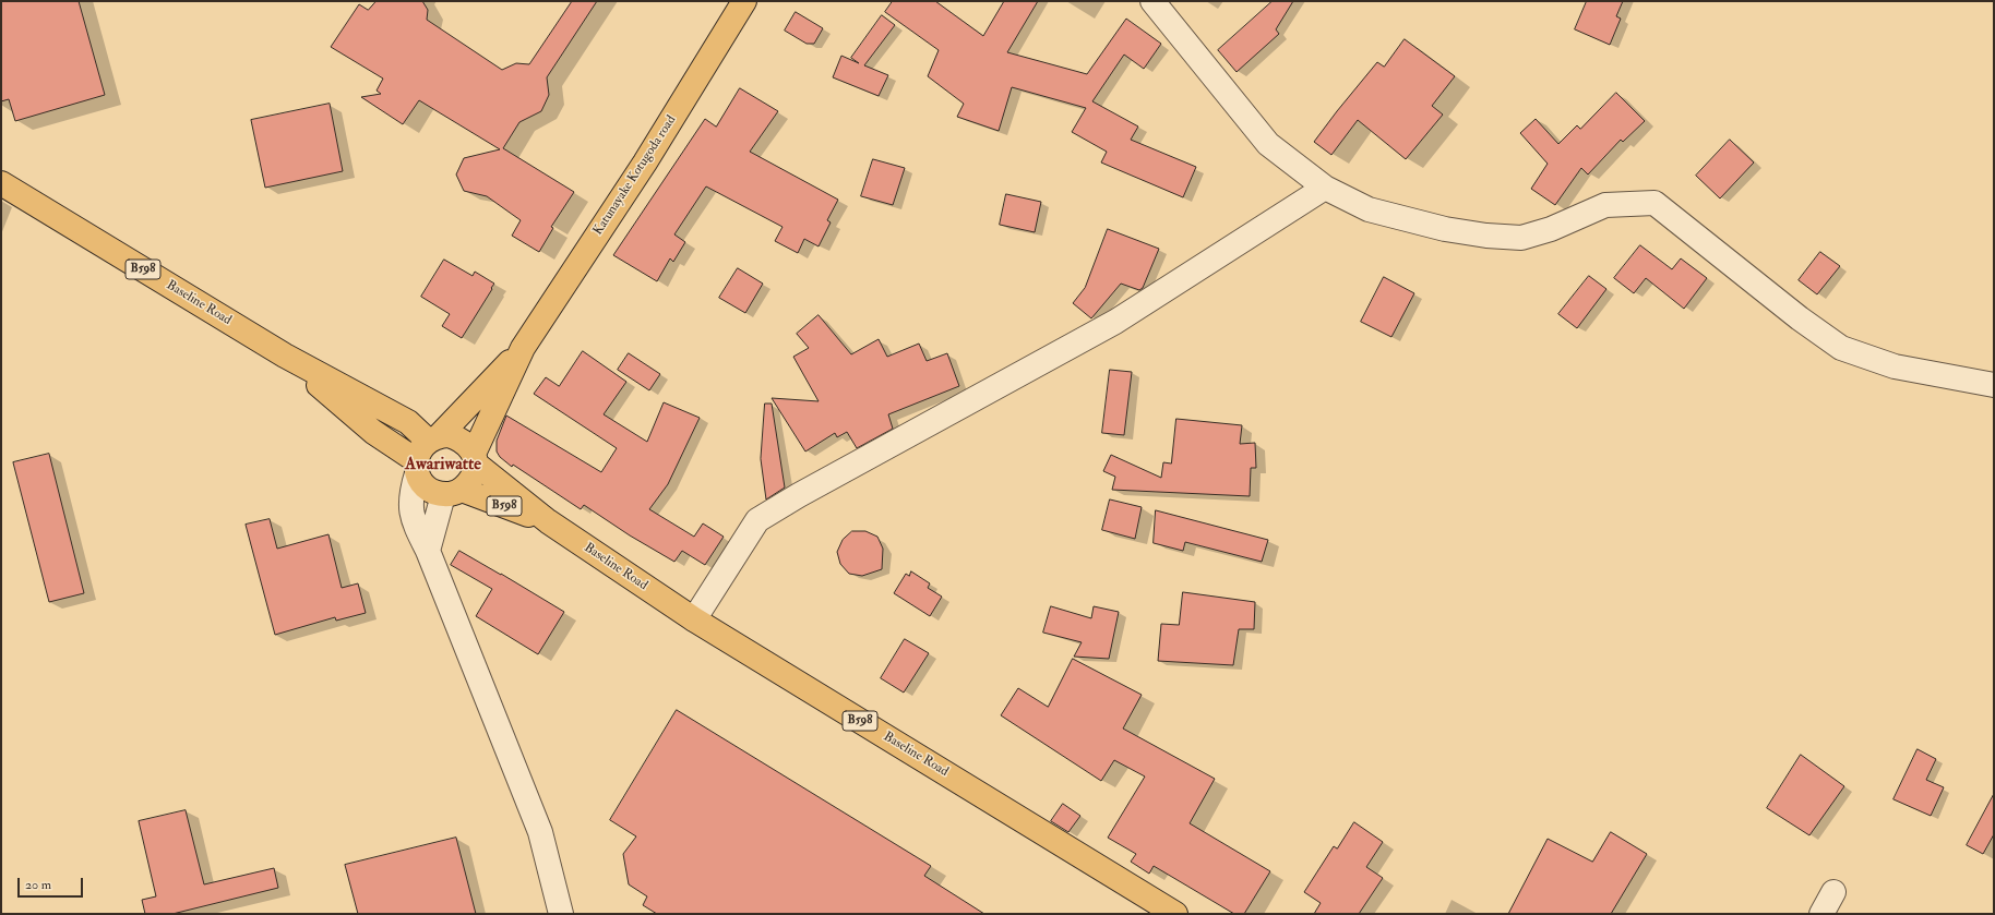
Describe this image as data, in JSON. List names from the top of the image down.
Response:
{
  "streets": {
    "main road": ["Katunayake Kotugoda road", "B598", "Baseline Road"]
  },
  "crossings": [
    ["Katunayake Kotugoda road", "Baseline Road"]
  ],
  "districts": ["Awariwatte"],
  "scale_bar": "20 m"
}
